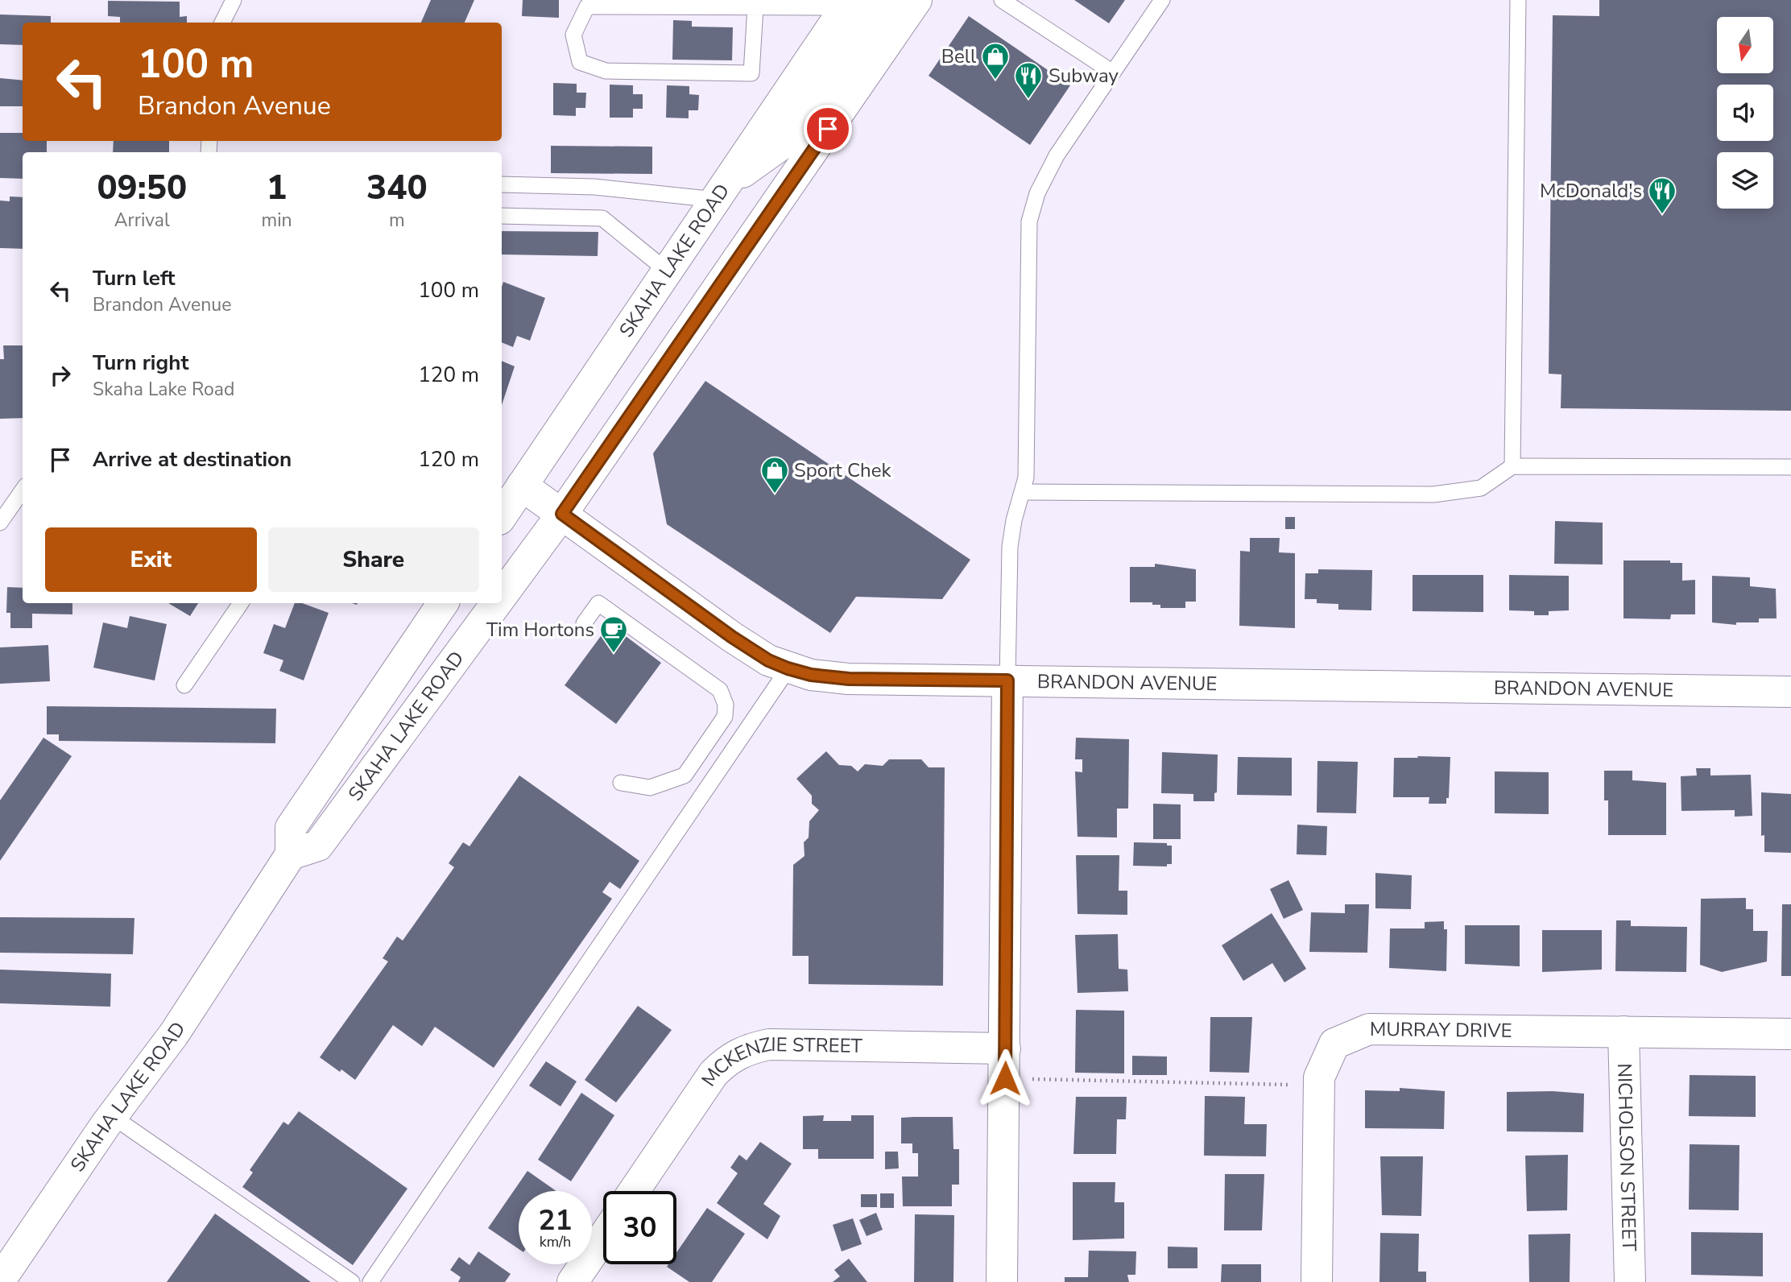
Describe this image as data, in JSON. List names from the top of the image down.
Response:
{
  "streets": {
    "street": [
      "SKAHA LAKE ROAD",
      "BRANDON AVENUE",
      "MURRAY DRIVE",
      "MCKENZIE STREET",
      "NICHOLSON STREET"
    ]
  },
  "crossings": [
    ["SKAHA LAKE ROAD", "BRANDON AVENUE"],
    ["MURRAY DRIVE", "NICHOLSON STREET"]
  ],
  "places": {
    "shop": ["Bell", "Sport Chek"],
    "restaurant": ["Subway", "McDonald's"],
    "cafe": ["Tim Hortons"]
  },
  "north": "bottom",
  "page": {
    "turn": ["100 m", "Brandon Avenue"],
    "eta": [
      "09:50",
      "Arrival",
      "1",
      "min",
      "340",
      "m"
    ],
    "list": [
      {
        "name": "Turn left",
        "note": "Brandon Avenue",
        "value": "100 m"
      },
      {
        "name": "Turn right",
        "note": "Skaha Lake Road",
        "value": "120 m"
      },
      {
        "name": "Arrive at destination",
        "value": "120 m"
      }
    ],
    "buttons": ["Exit", "Share"],
    "speed": "21 km/h",
    "limit": "30"
  }
}
